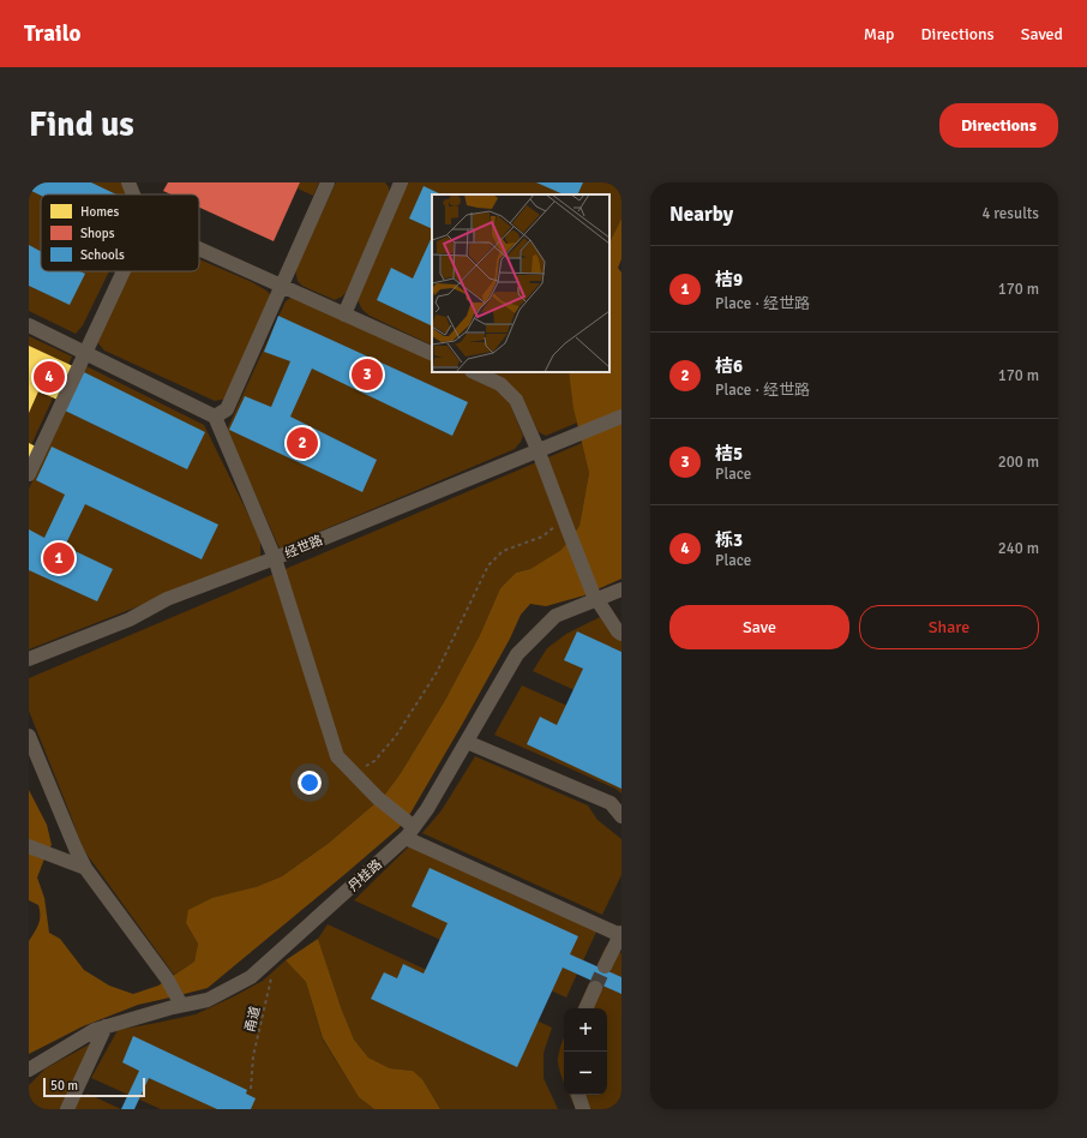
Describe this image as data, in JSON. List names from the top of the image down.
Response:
{
  "streets": {
    "street": ["经世路", "丹桂路"],
    "path": ["甬道"]
  },
  "crossings": [
    ["丹桂路", "甬道"]
  ],
  "legend": ["Homes", "Shops", "Schools"],
  "scale_bar": "50 m",
  "page": {
    "header": "Trailo",
    "nav": ["Map", "Directions", "Saved"],
    "buttons": [
      "Directions",
      ["Save", "Share"]
    ],
    "title": "Find us",
    "heading": ["Nearby", "4 results"],
    "list": [
      {
        "mark": "1",
        "name": "桔9",
        "note": "Place · 经世路",
        "value": "170 m"
      },
      {
        "mark": "2",
        "name": "桔6",
        "note": "Place · 经世路",
        "value": "170 m"
      },
      {
        "mark": "3",
        "name": "桔5",
        "note": "Place",
        "value": "200 m"
      },
      {
        "mark": "4",
        "name": "栎3",
        "note": "Place",
        "value": "240 m"
      }
    ],
    "pins": [
      "3",
      "4",
      "2",
      "1"
    ],
    "map_buttons": ["+", "−"],
    "scale": "50 m"
  }
}
